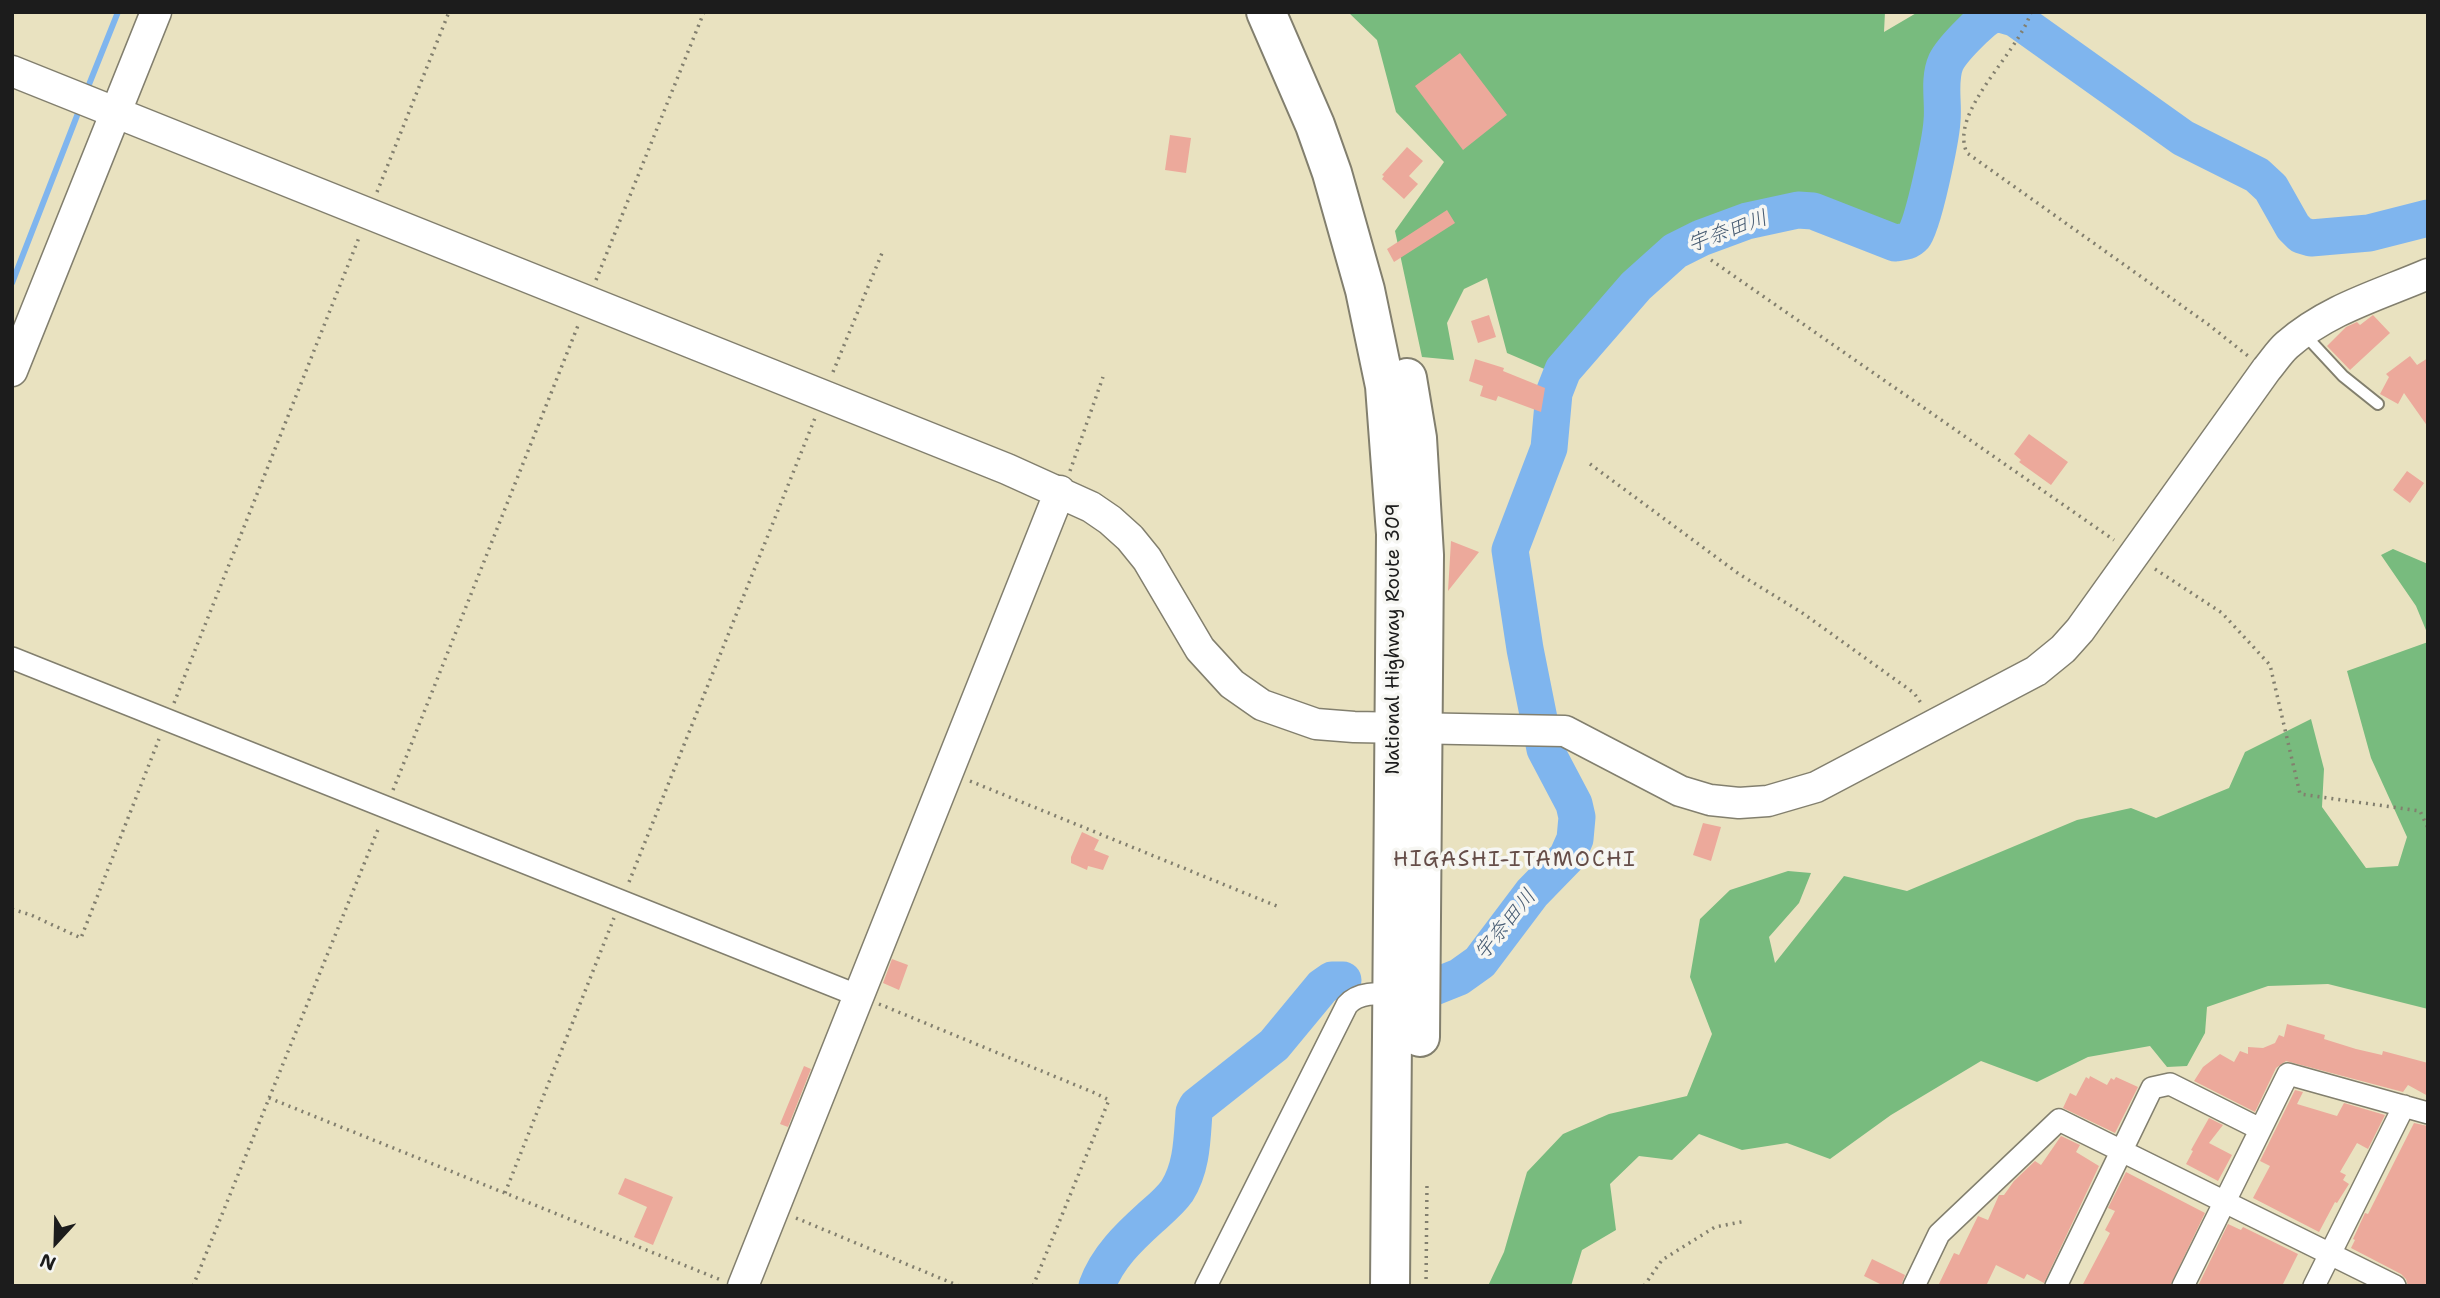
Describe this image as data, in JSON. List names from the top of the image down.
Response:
{
  "streets": {
    "highway": ["National Highway Route 309"]
  },
  "districts": ["HIGASHI-ITAMOCHI"],
  "water": ["宇奈田川"],
  "north": "bottom"
}
